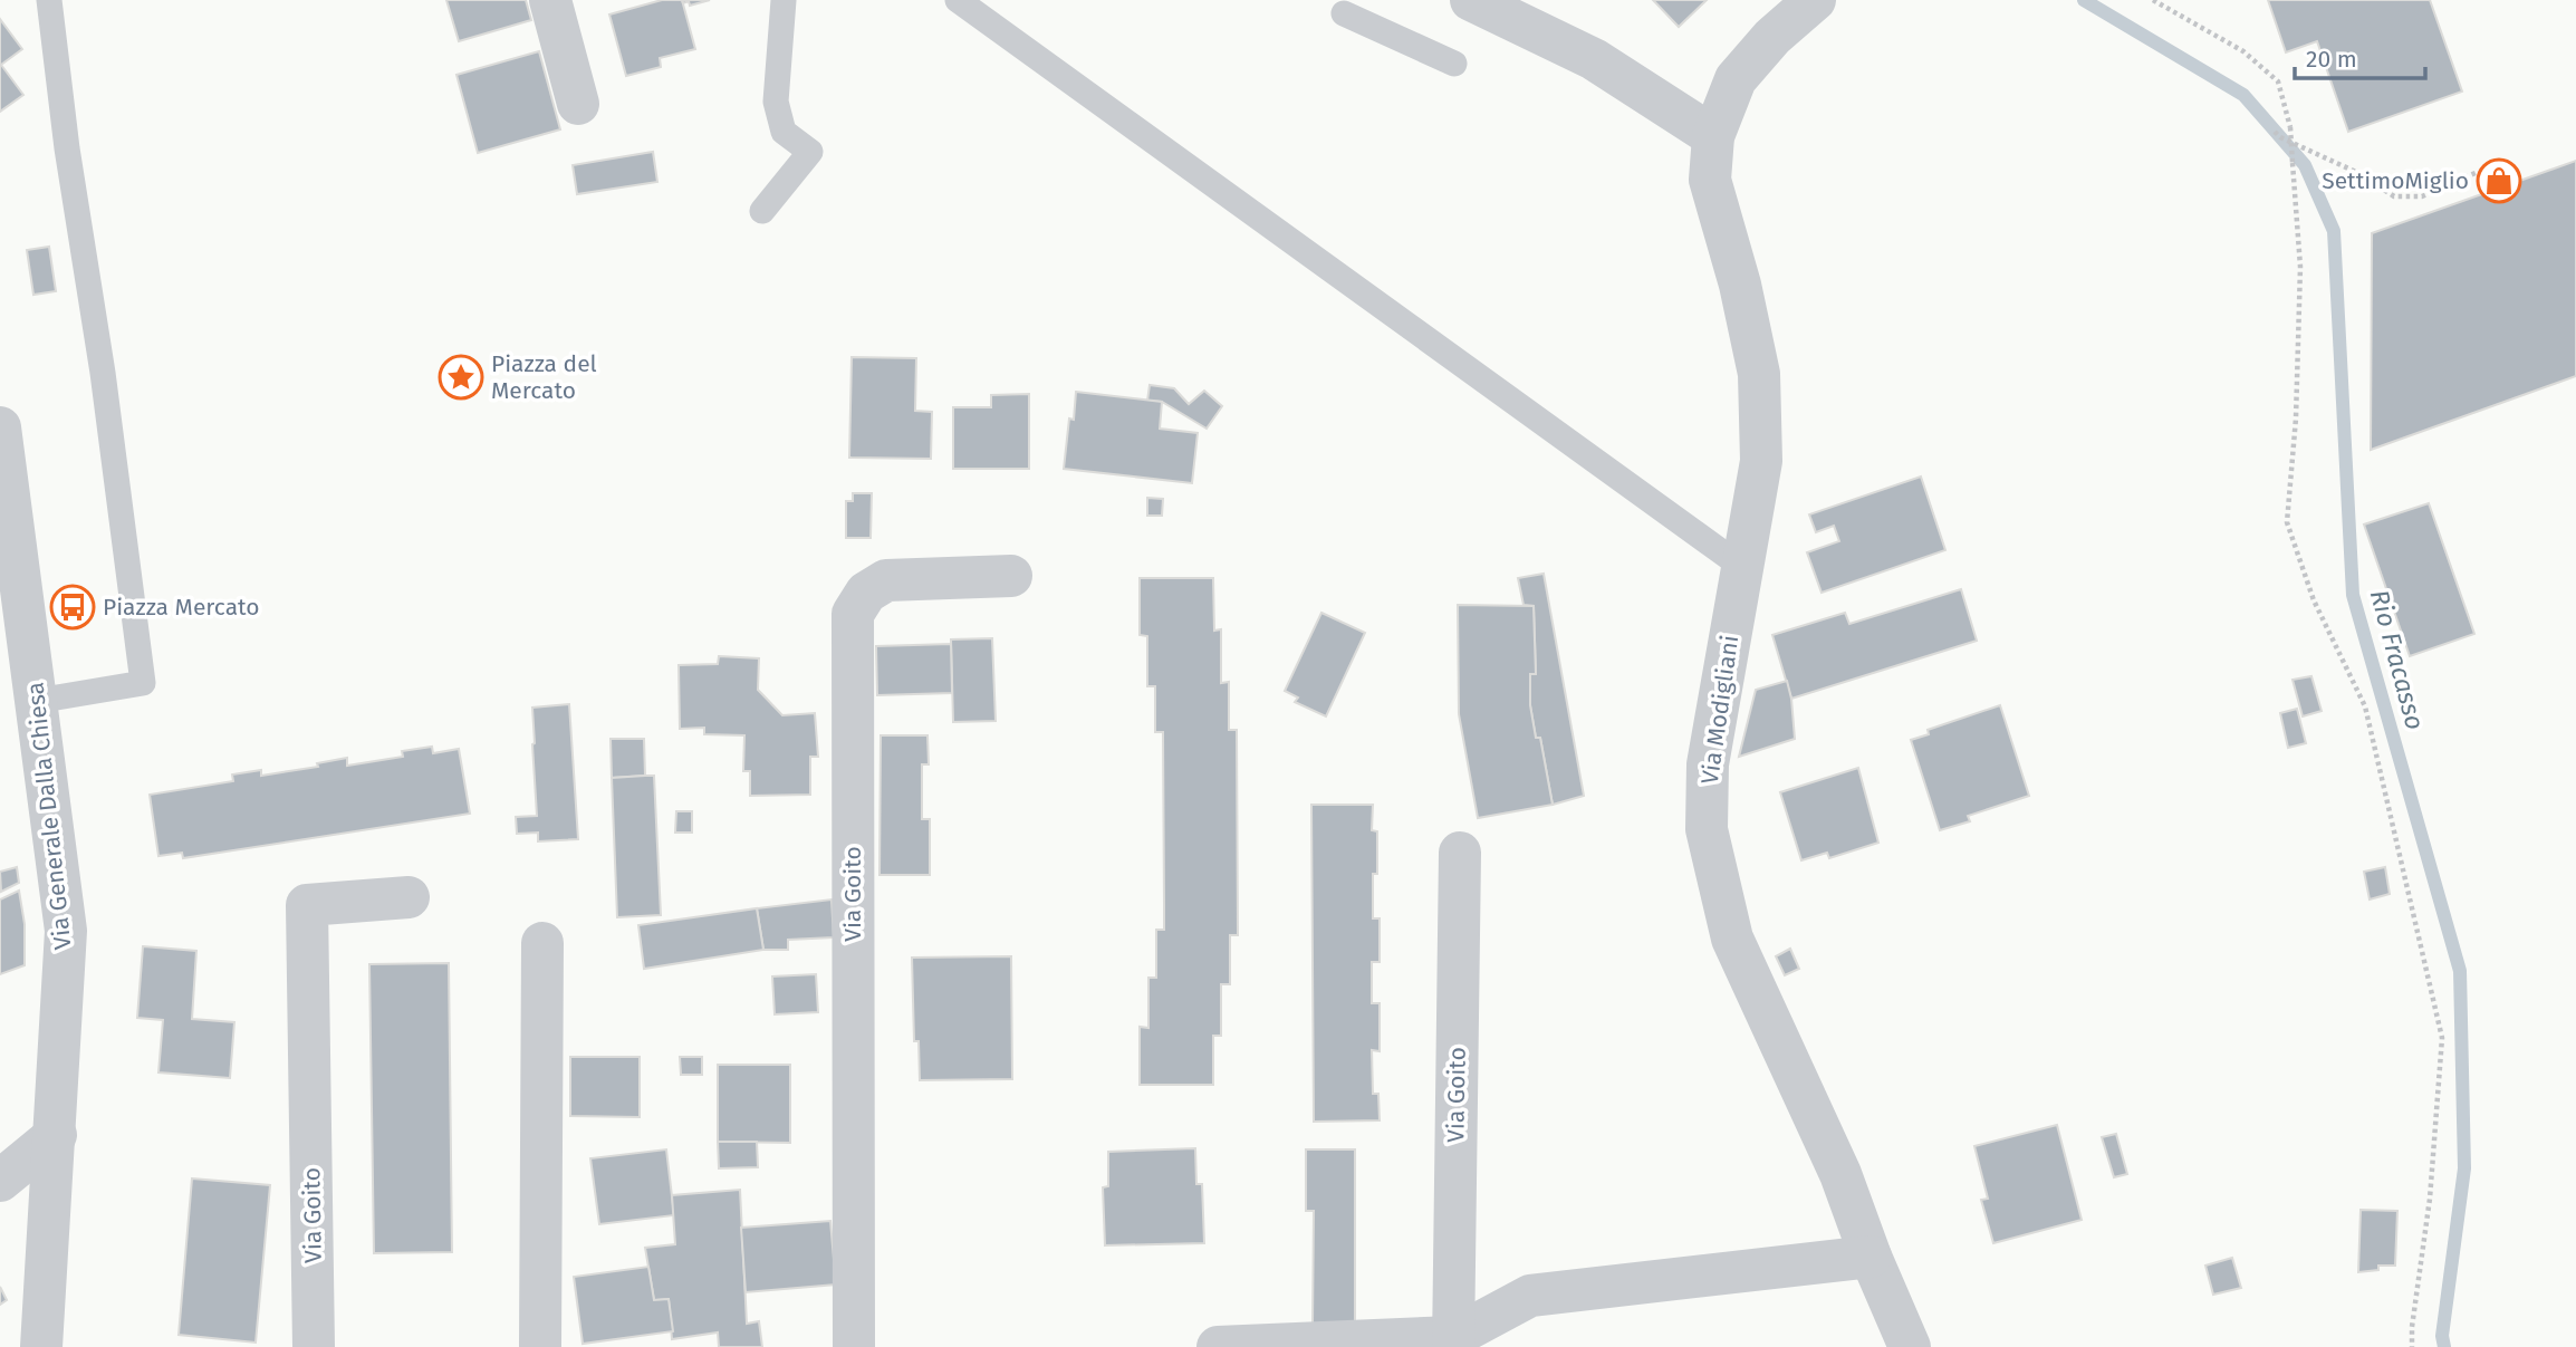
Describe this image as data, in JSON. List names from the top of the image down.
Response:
{
  "streets": {
    "street": ["Via Modigliani", "Via Generale Dalla Chiesa", "Via Goito"]
  },
  "water": ["Rio Fracasso"],
  "places": {
    "shop": ["SettimoMiglio"],
    "place": ["Piazza del Mercato"],
    "bus stop": ["Piazza Mercato"]
  },
  "scale_bar": "20 m"
}
